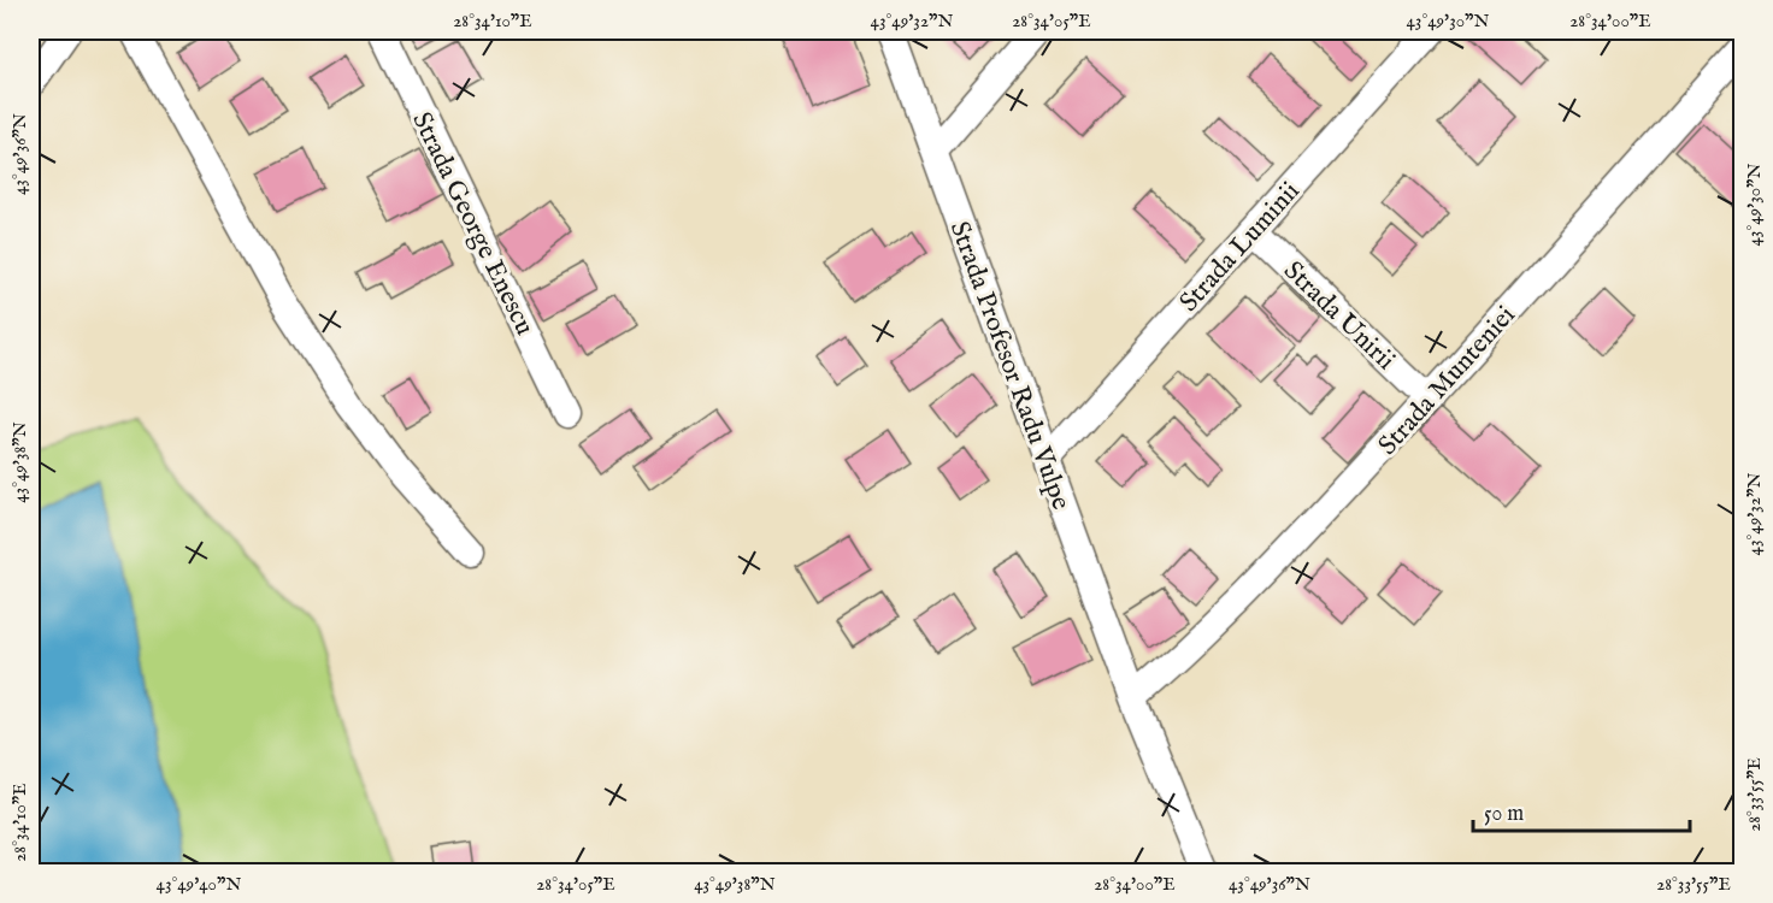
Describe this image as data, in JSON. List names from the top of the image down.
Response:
{
  "streets": {
    "street": [
      "Strada George Enescu",
      "Strada Luminii",
      "Strada Unirii",
      "Strada Profesor Radu Vulpe",
      "Strada Munteniei"
    ]
  },
  "crossings": [
    ["Strada Luminii", "Strada Unirii"],
    ["Strada Luminii", "Strada Profesor Radu Vulpe"],
    ["Strada Unirii", "Strada Munteniei"],
    ["Strada Profesor Radu Vulpe", "Strada Munteniei"]
  ],
  "scale_bar": "50 m",
  "coordinates": [
    "28°34'10\"E",
    "43°49'32\"N",
    "28°34'05\"E",
    "43°49'30\"N",
    "28°34'00\"E",
    "43°49'36\"N",
    "43°49'38\"N",
    "28°33'55\"E",
    "43°49'40\"N"
  ]
}
